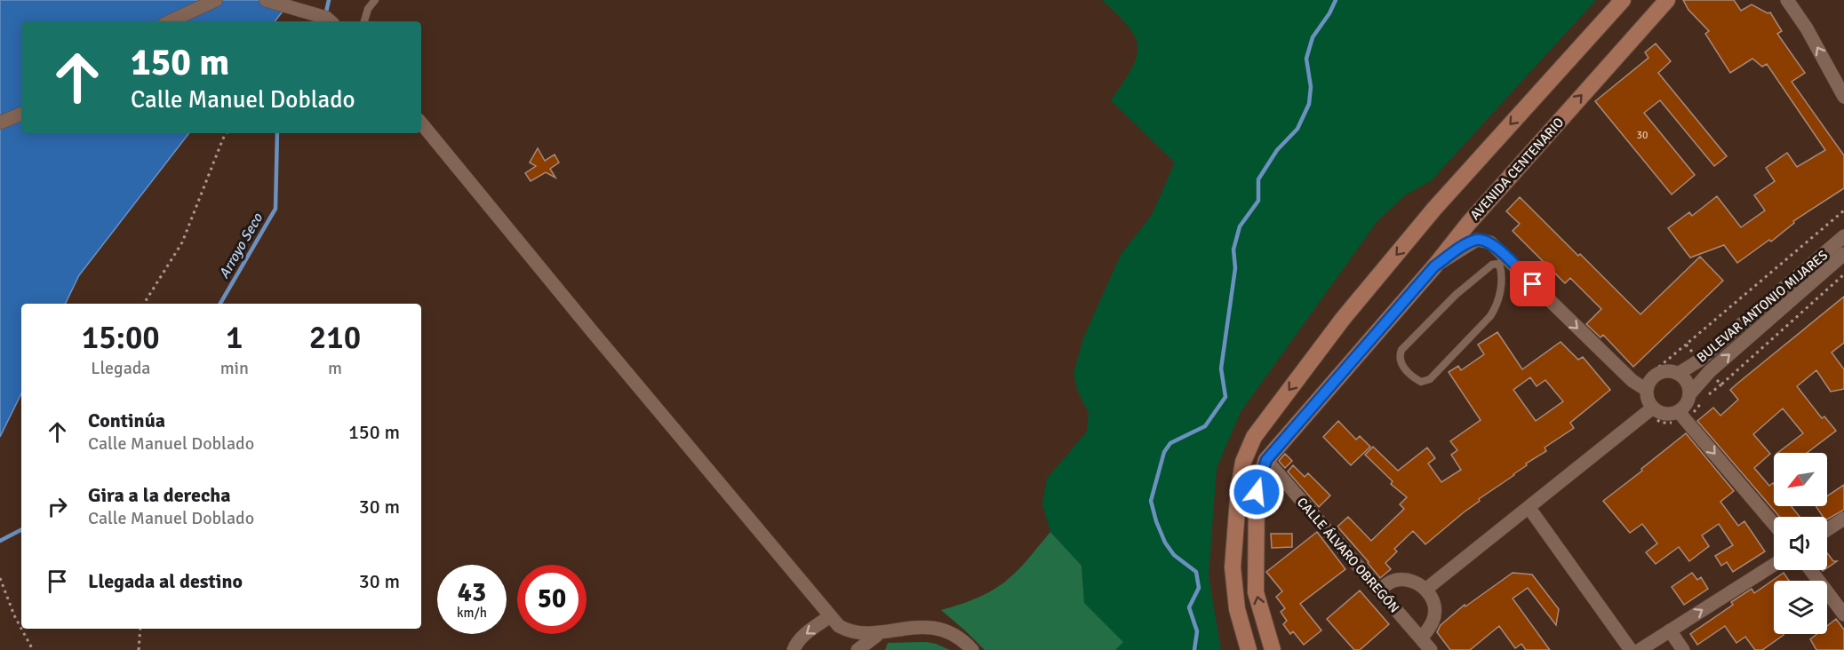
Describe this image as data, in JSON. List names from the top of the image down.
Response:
{
  "streets": {
    "main road": ["AVENIDA CENTENARIO"],
    "street": ["BULEVAR ANTONIO MIJARES", "CALLE ÁLVARO OBREGÓN"]
  },
  "crossings": [
    ["AVENIDA CENTENARIO", "CALLE ÁLVARO OBREGÓN"]
  ],
  "water": ["Arroyo Seco"],
  "house_numbers": ["30"],
  "north": "bottom left",
  "page": {
    "turn": ["150 m", "Calle Manuel Doblado"],
    "eta": [
      "15:00",
      "Llegada",
      "1",
      "min",
      "210",
      "m"
    ],
    "list": [
      {
        "name": "Continúa",
        "note": "Calle Manuel Doblado",
        "value": "150 m"
      },
      {
        "name": "Gira a la derecha",
        "note": "Calle Manuel Doblado",
        "value": "30 m"
      },
      {
        "name": "Llegada al destino",
        "value": "30 m"
      }
    ],
    "speed": "43 km/h",
    "limit": "50"
  }
}
